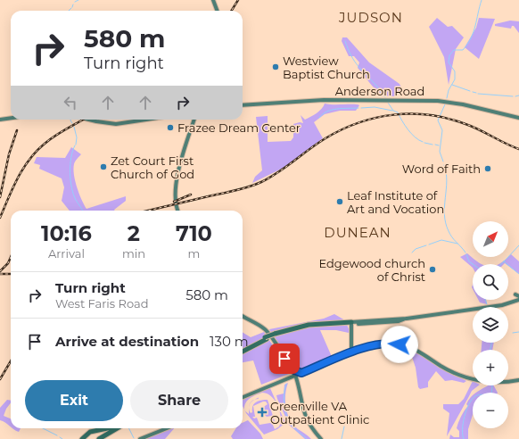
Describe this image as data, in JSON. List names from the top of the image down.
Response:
{
  "streets": {
    "main road": ["Anderson Road"]
  },
  "districts": ["JUDSON", "DUNEAN"],
  "places": {
    "other": [
      "Westview Baptist Church",
      "Frazee Dream Center",
      "Zet Court First Church of God",
      "Word of Faith",
      "Leaf Institute of Art and Vocation",
      "Edgewood church of Christ"
    ],
    "health": ["Greenville VA Outpatient Clinic"]
  },
  "north": "top right",
  "page": {
    "turn": ["580 m", "Turn right"],
    "eta": [
      "10:16",
      "Arrival",
      "2",
      "min",
      "710",
      "m"
    ],
    "map_buttons": ["+", "−"],
    "list": [
      {
        "name": "Turn right",
        "note": "West Faris Road",
        "value": "580 m"
      },
      {
        "name": "Arrive at destination",
        "value": "130 m"
      }
    ],
    "buttons": ["Exit", "Share"]
  }
}
